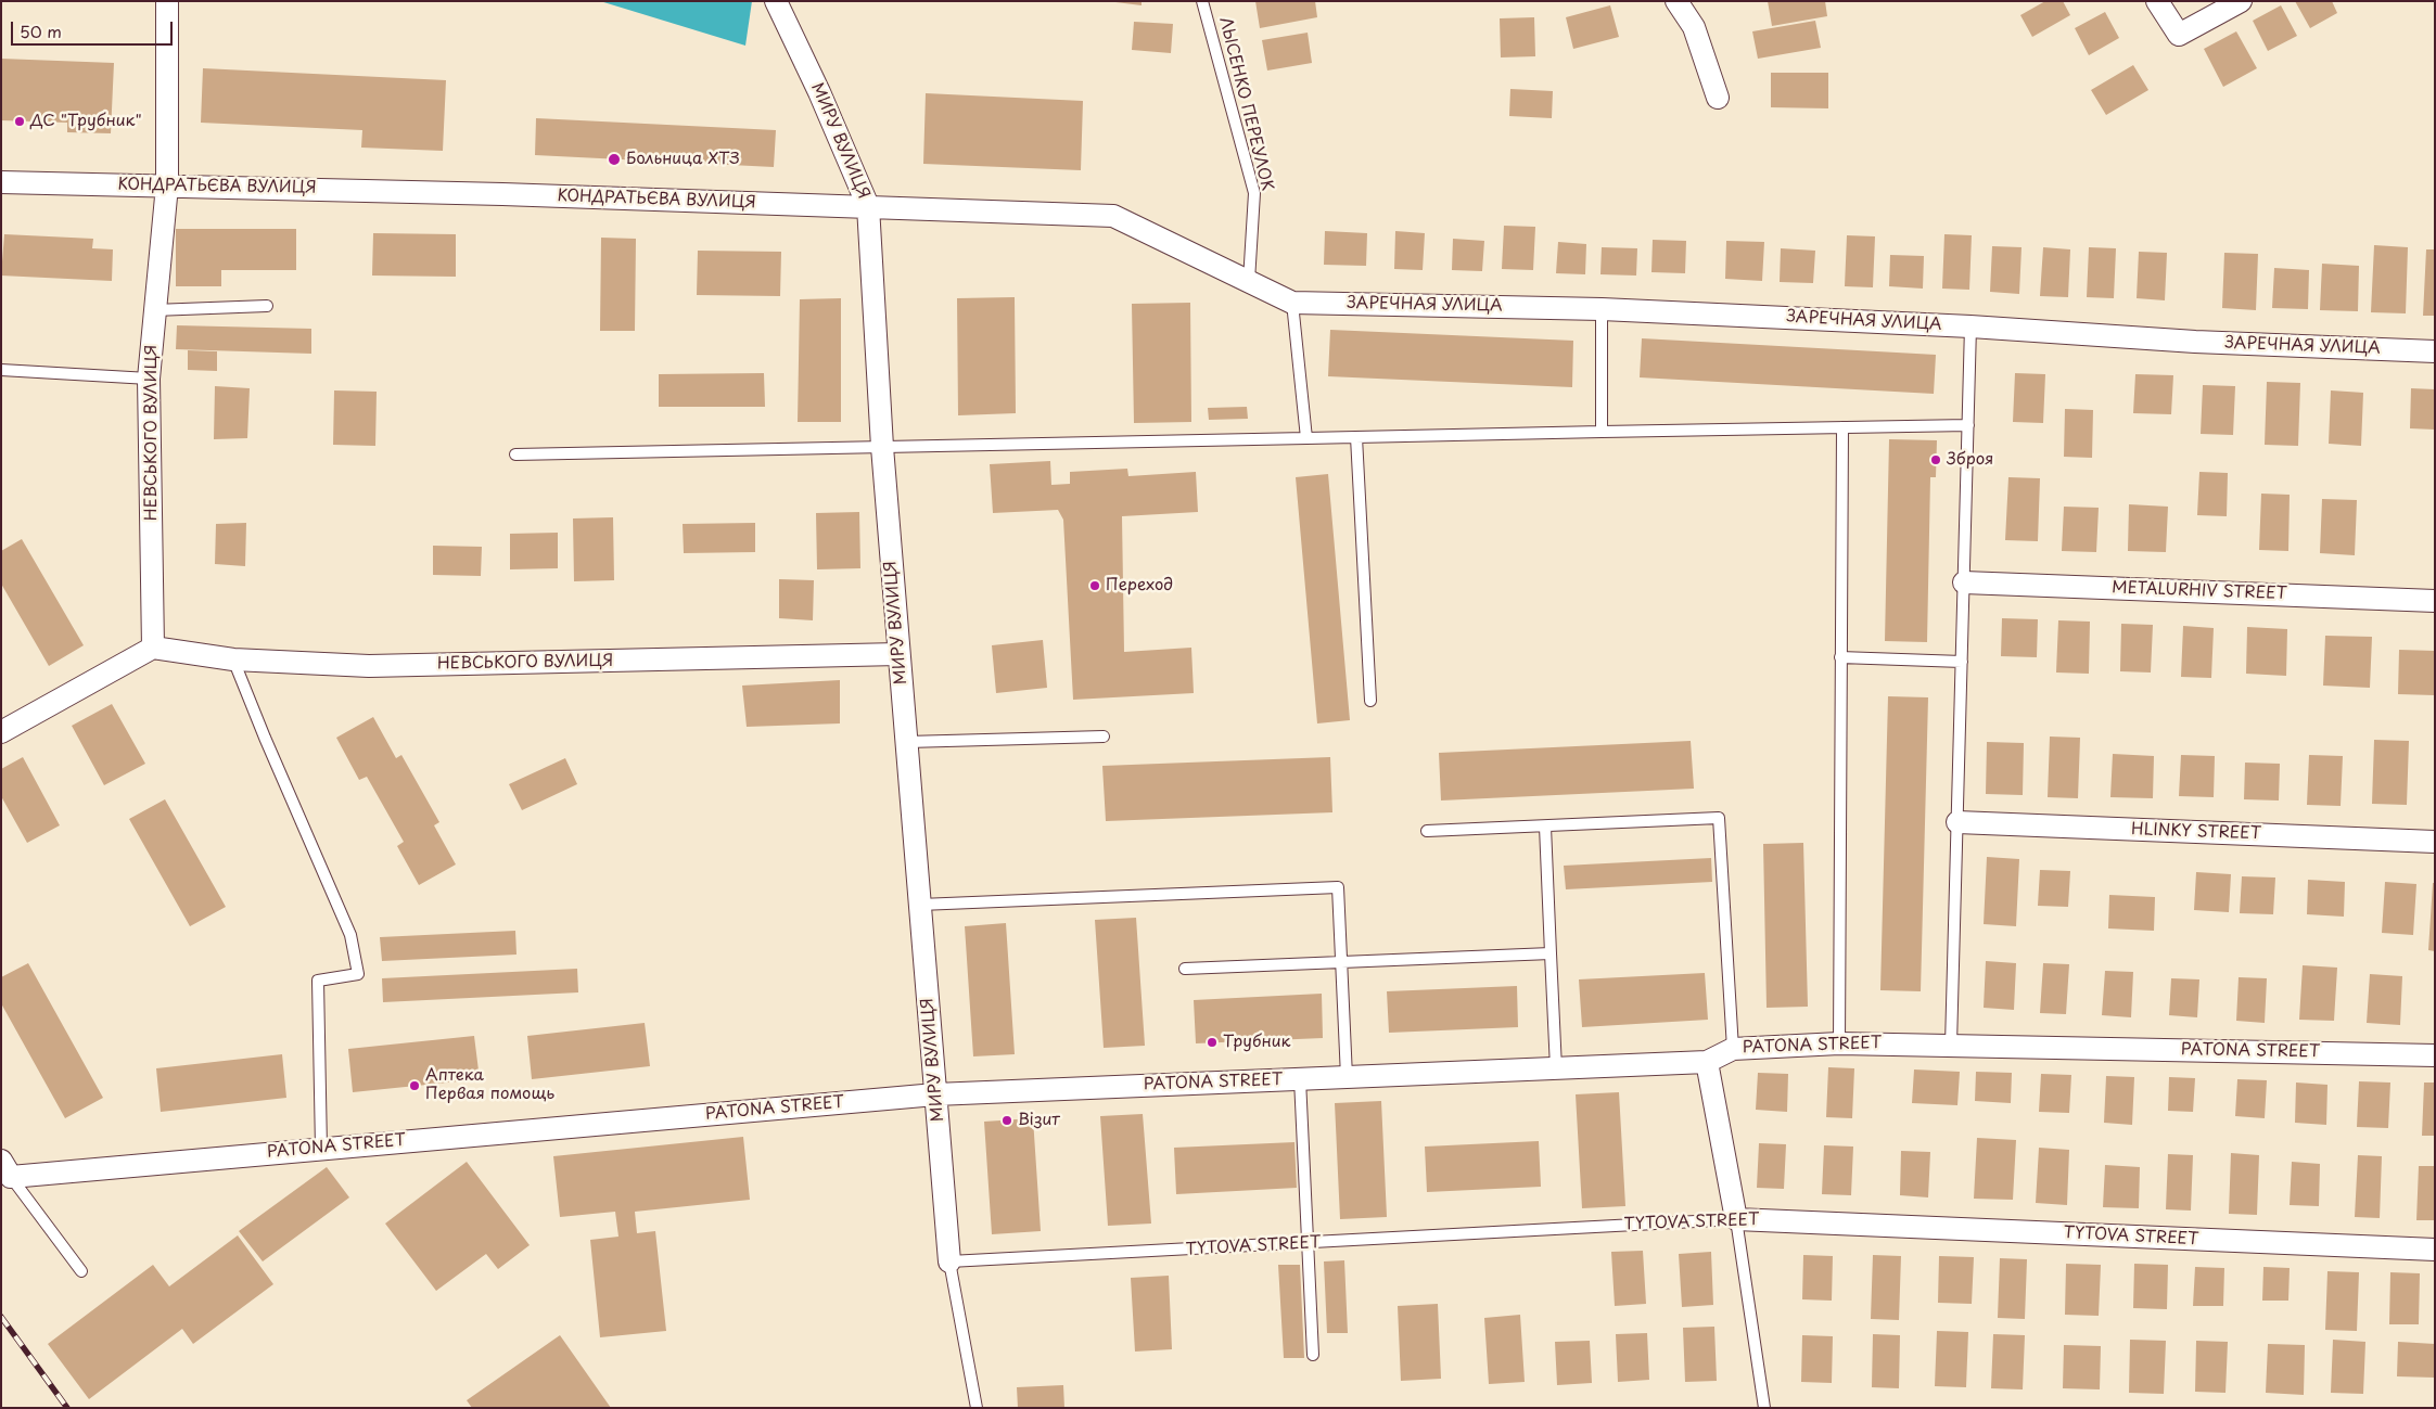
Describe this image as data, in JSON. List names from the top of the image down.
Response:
{
  "streets": {
    "street": [
      "МИРУ ВУЛИЦЯ",
      "КОНДРАТЬЄВА ВУЛИЦЯ",
      "ЗАРЕЧНАЯ УЛИЦА",
      "НЕВСЬКОГО ВУЛИЦЯ",
      "METALURHIV STREET",
      "HLINKY STREET",
      "PATONA STREET",
      "TYTOVA STREET"
    ],
    "lane": ["ЛЫСЕНКО ПЕРЕУЛОК"]
  },
  "crossings": [
    ["ЛЫСЕНКО ПЕРЕУЛОК", "КОНДРАТЬЄВА ВУЛИЦЯ"],
    ["МИРУ ВУЛИЦЯ", "КОНДРАТЬЄВА ВУЛИЦЯ"],
    ["МИРУ ВУЛИЦЯ", "НЕВСЬКОГО ВУЛИЦЯ"],
    ["МИРУ ВУЛИЦЯ", "PATONA STREET"],
    ["МИРУ ВУЛИЦЯ", "TYTOVA STREET"],
    ["КОНДРАТЬЄВА ВУЛИЦЯ", "ЗАРЕЧНАЯ УЛИЦА"],
    ["КОНДРАТЬЄВА ВУЛИЦЯ", "НЕВСЬКОГО ВУЛИЦЯ"]
  ],
  "places": [
    "ДС \"Трубник\"",
    "Больница ХТЗ",
    "Зброя",
    "Переход",
    "Трубник",
    "Аптека Первая помощь",
    "Візит"
  ],
  "scale_bar": "50 m"
}
